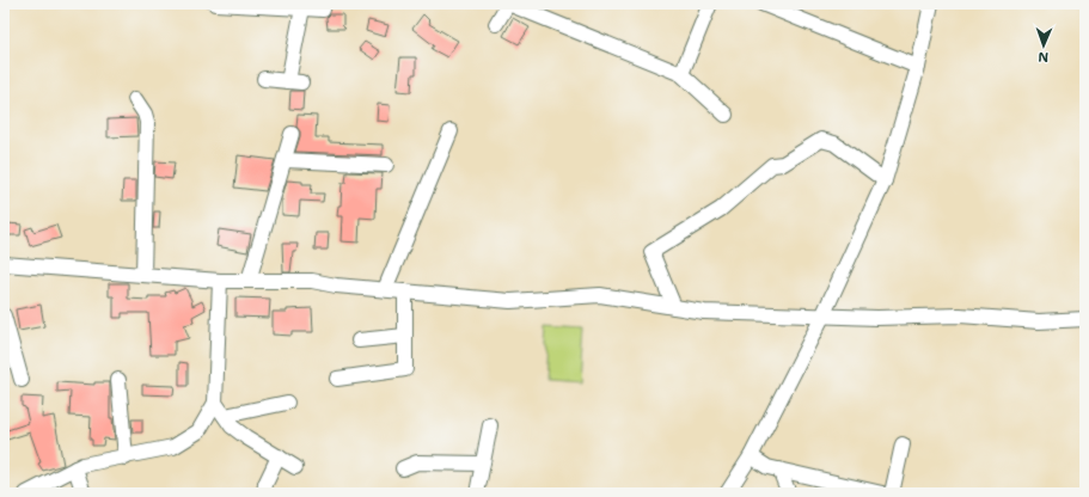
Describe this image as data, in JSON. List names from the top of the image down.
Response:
{
  "north": "bottom"
}
